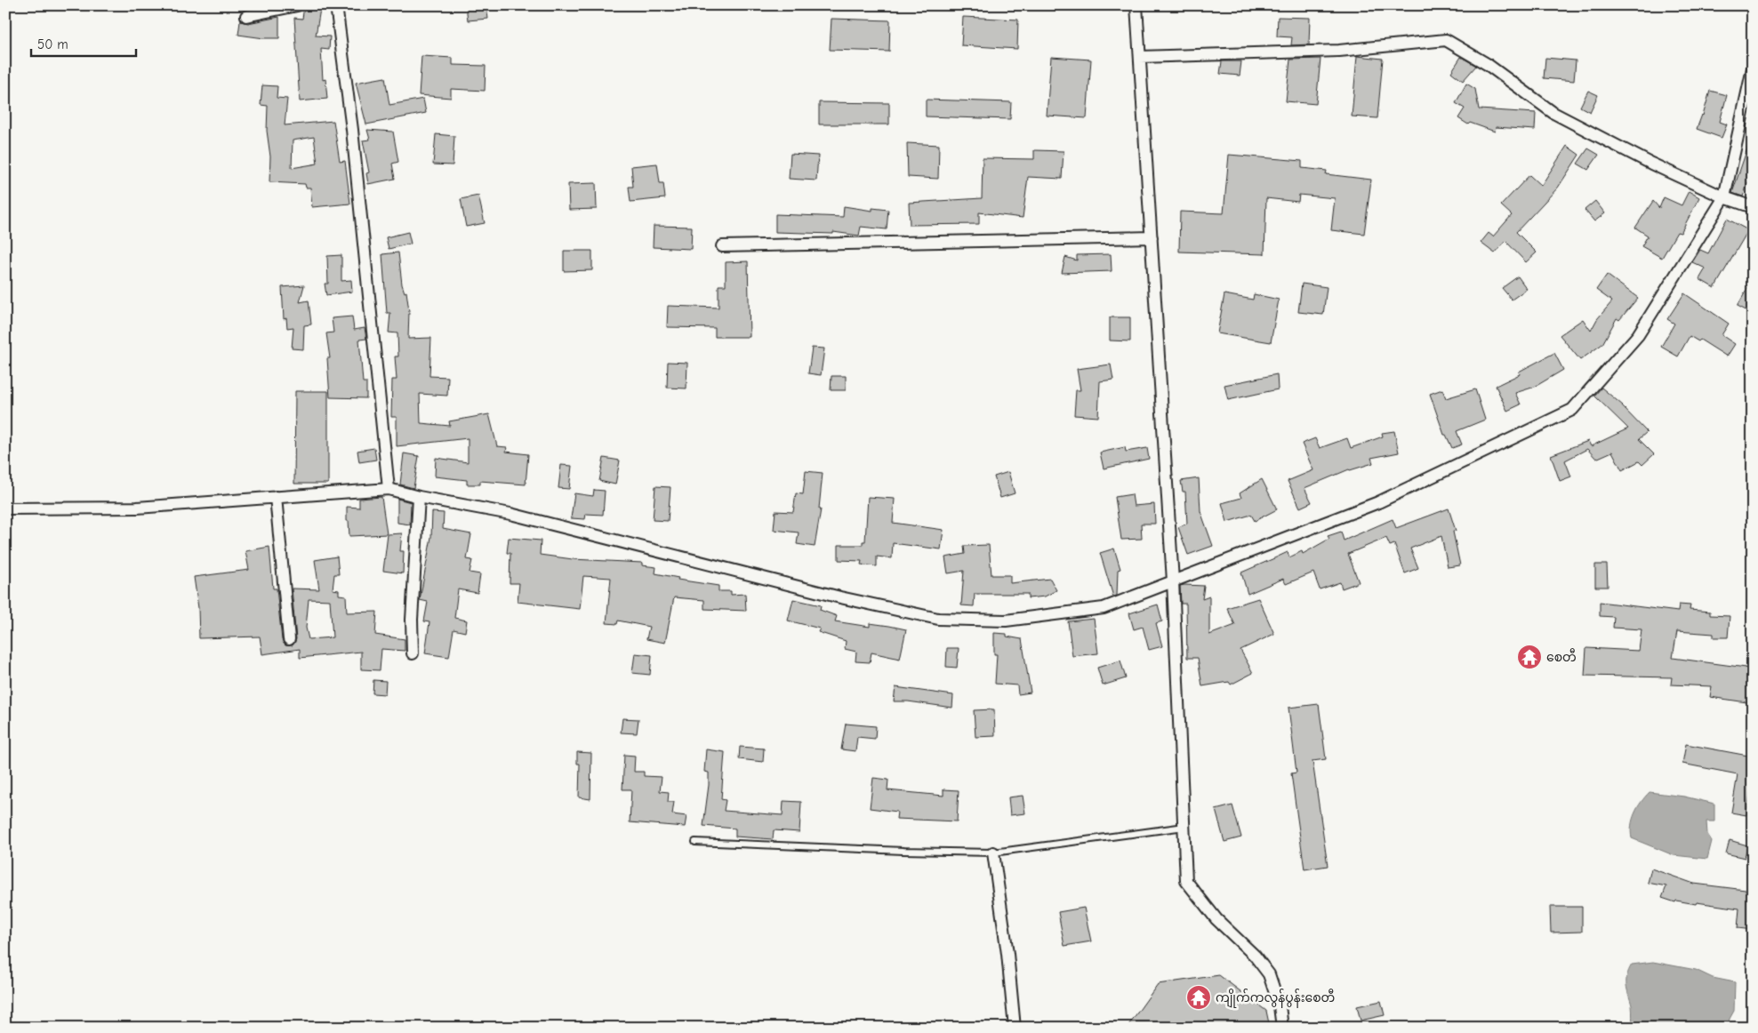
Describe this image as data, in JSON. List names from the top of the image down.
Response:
{
  "places": {
    "temple": ["စေတီ", "ကျိုက်ကလွန်ပွန်းစေတီ"]
  },
  "scale_bar": "50 m"
}
